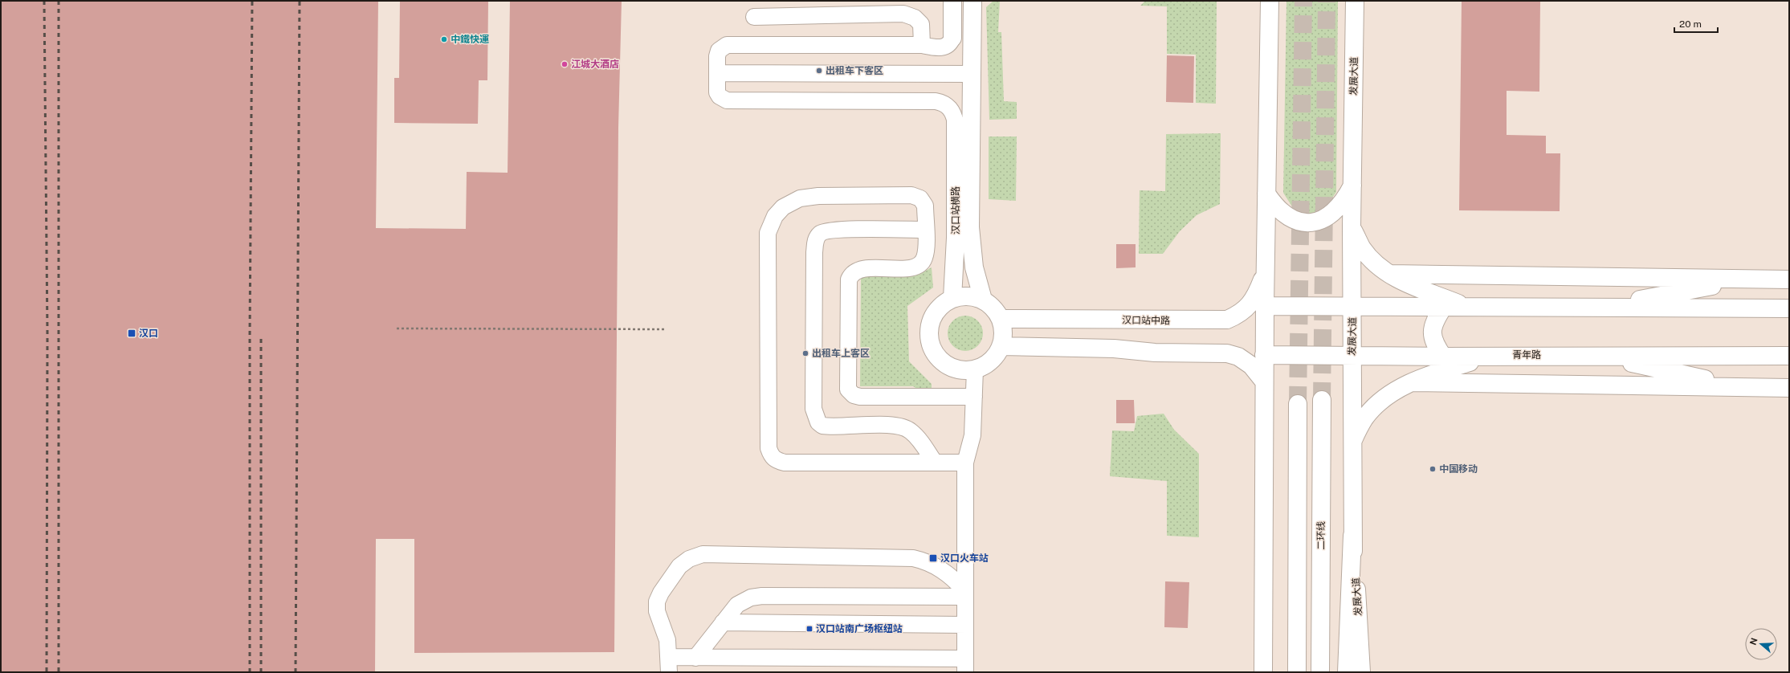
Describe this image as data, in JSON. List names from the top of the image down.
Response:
{
  "streets": {
    "main road": [
      "发展大道",
      "汉口站横路",
      "汉口站中路",
      "青年路",
      "二环线"
    ]
  },
  "crossings": [
    ["发展大道", "青年路"],
    ["汉口站横路", "汉口站中路"]
  ],
  "places": {
    "other": [
      "中鐵快運",
      "江城大酒店",
      "出租车下客区",
      "出租车上客区",
      "中国移动"
    ],
    "transit": ["汉口", "汉口火车站", "汉口站南广场枢纽站"]
  },
  "scale_bar": "20 m",
  "north": "left"
}
